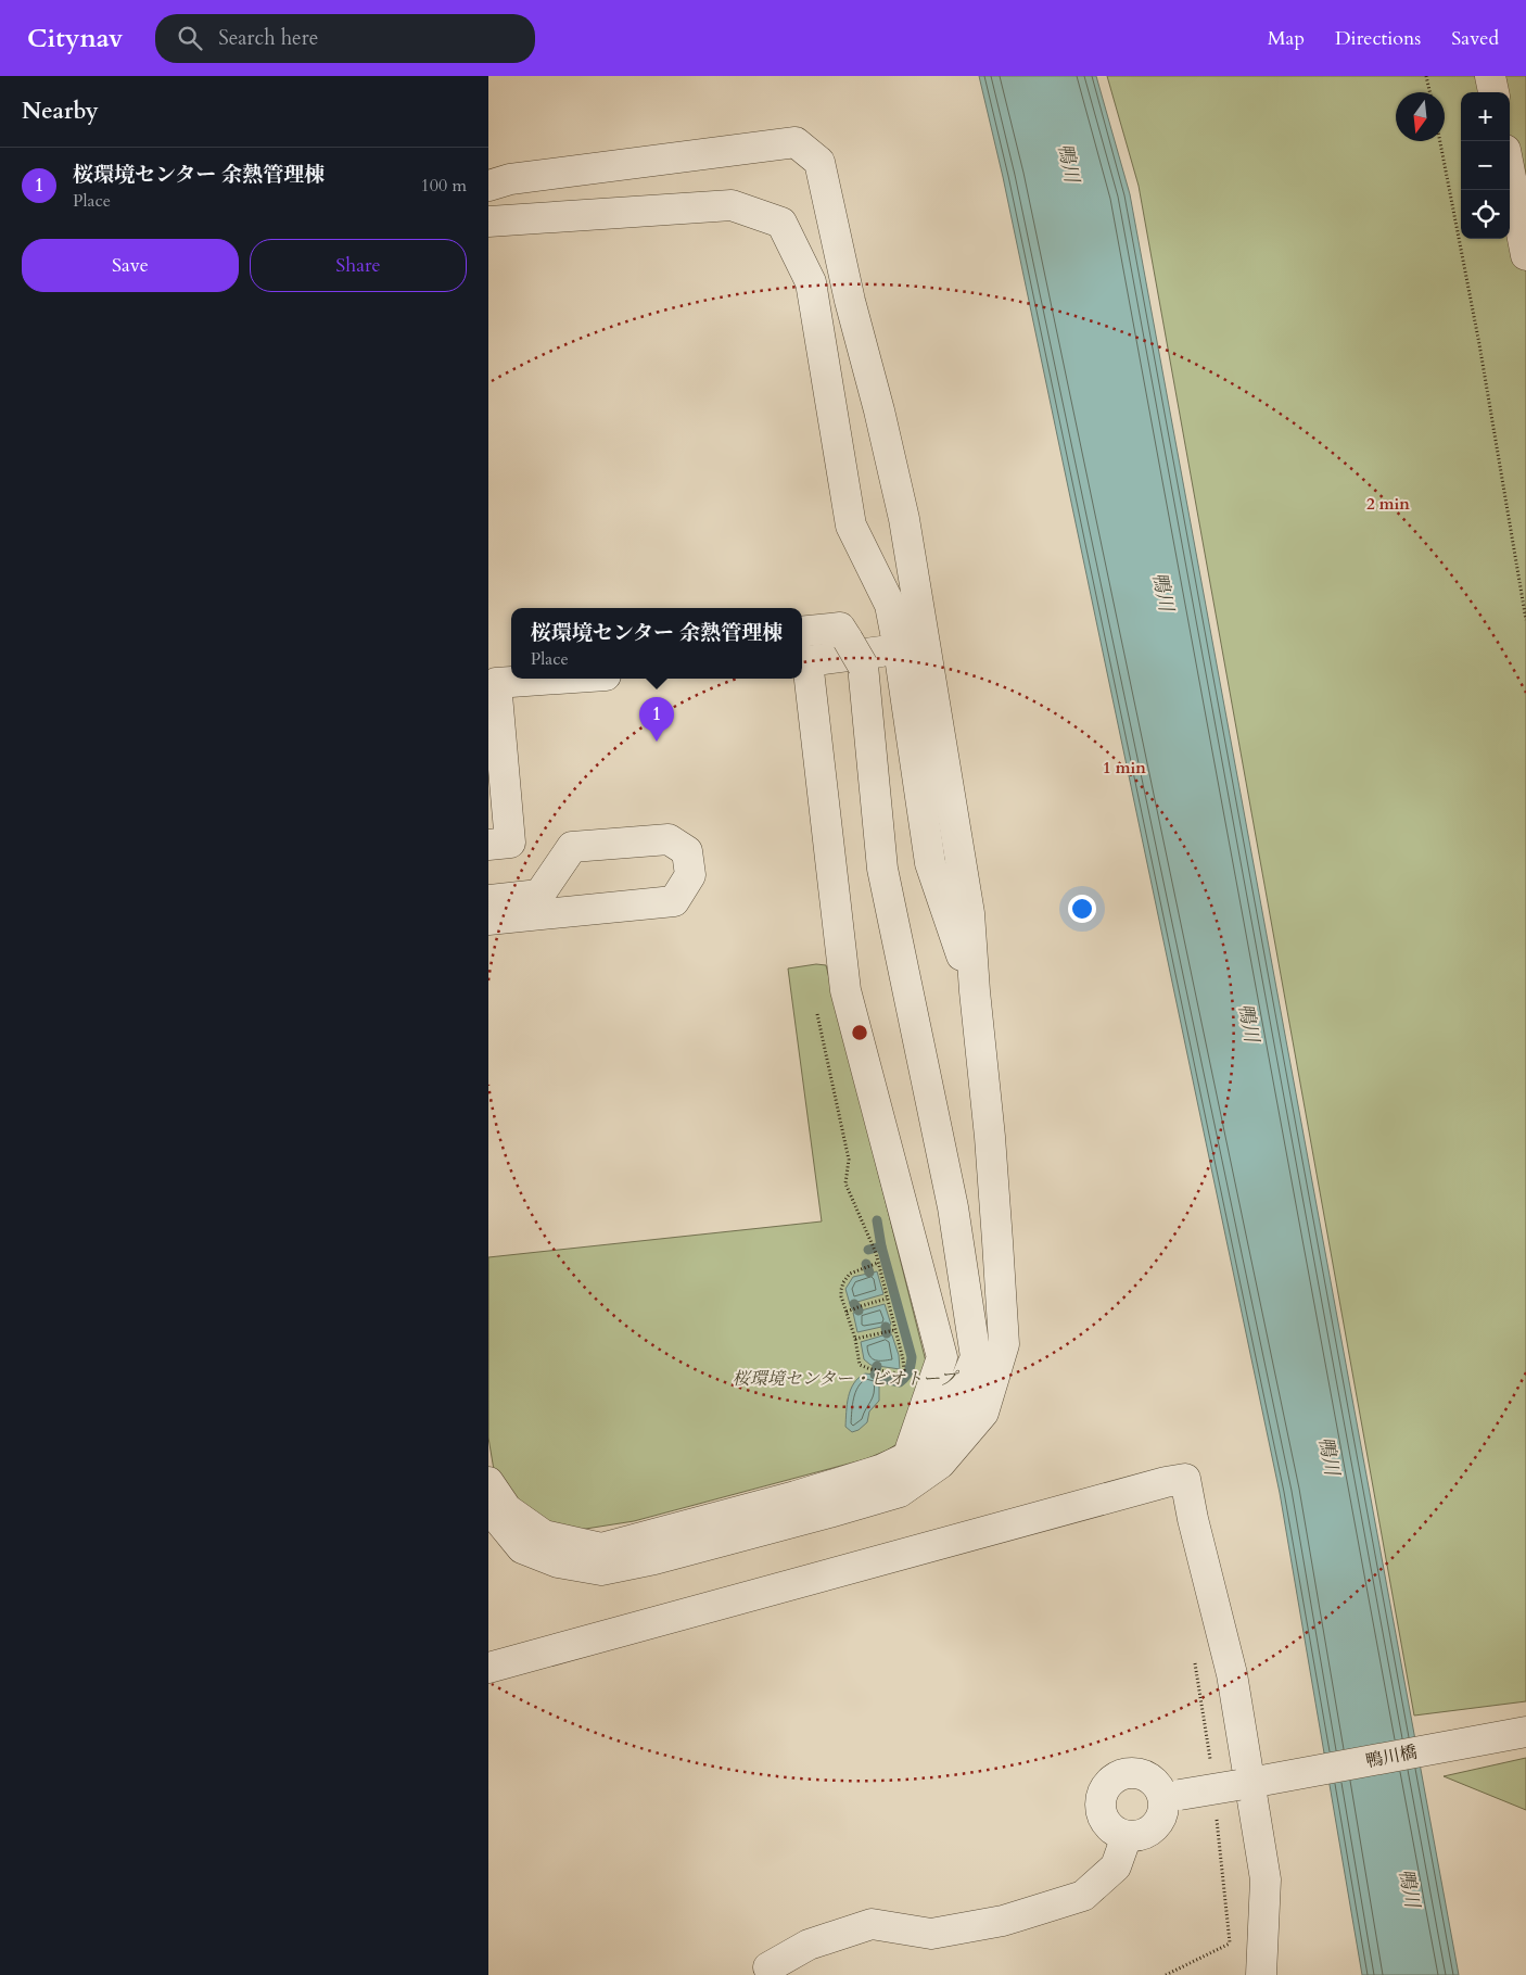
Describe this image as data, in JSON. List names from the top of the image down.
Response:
{
  "streets": {
    "street": ["鴨川橋"]
  },
  "water": ["鴨川"],
  "parks": ["桜環境センター・ビオトープ"],
  "north": "bottom",
  "page": {
    "header": "Citynav",
    "search": "Search here",
    "nav": ["Map", "Directions", "Saved"],
    "heading": "Nearby",
    "map_buttons": ["+", "−"],
    "list": [
      {
        "mark": "1",
        "name": "桜環境センター 余熱管理棟",
        "note": "Place",
        "value": "100 m"
      }
    ],
    "buttons": ["Save", "Share"],
    "popup": ["桜環境センター 余熱管理棟", "Place"],
    "pins": "1"
  },
  "rings": ["2 min", "1 min"]
}
